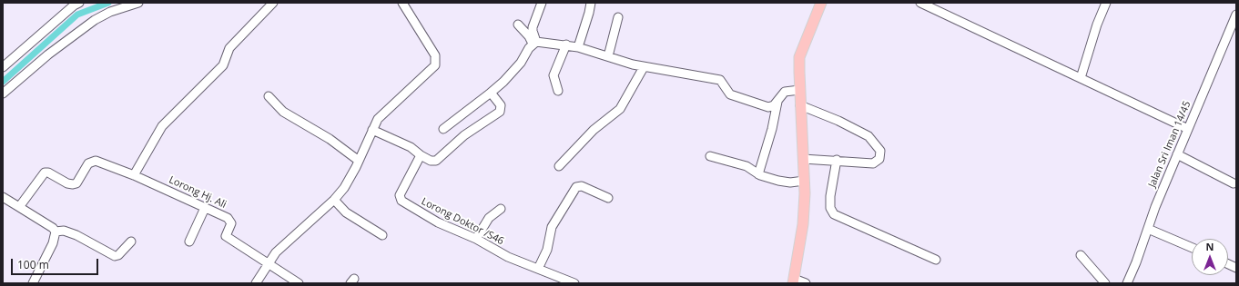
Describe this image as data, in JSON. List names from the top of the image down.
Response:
{
  "streets": {
    "street": ["Jalan Sri Iman 14/45", "Lorong Hj. Ali", "Lorong Doktor /S46"]
  },
  "scale_bar": "100 m",
  "north": "top"
}
